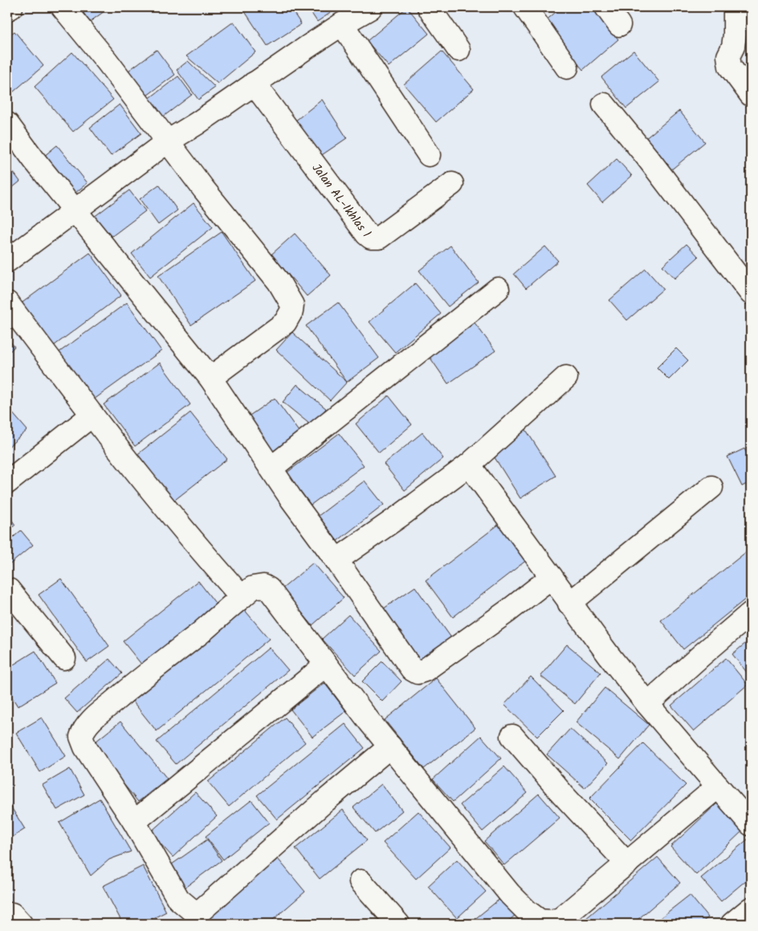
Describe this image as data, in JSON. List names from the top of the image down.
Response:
{
  "streets": {
    "street": ["Jalan AL-Ikhlas l"]
  }
}
